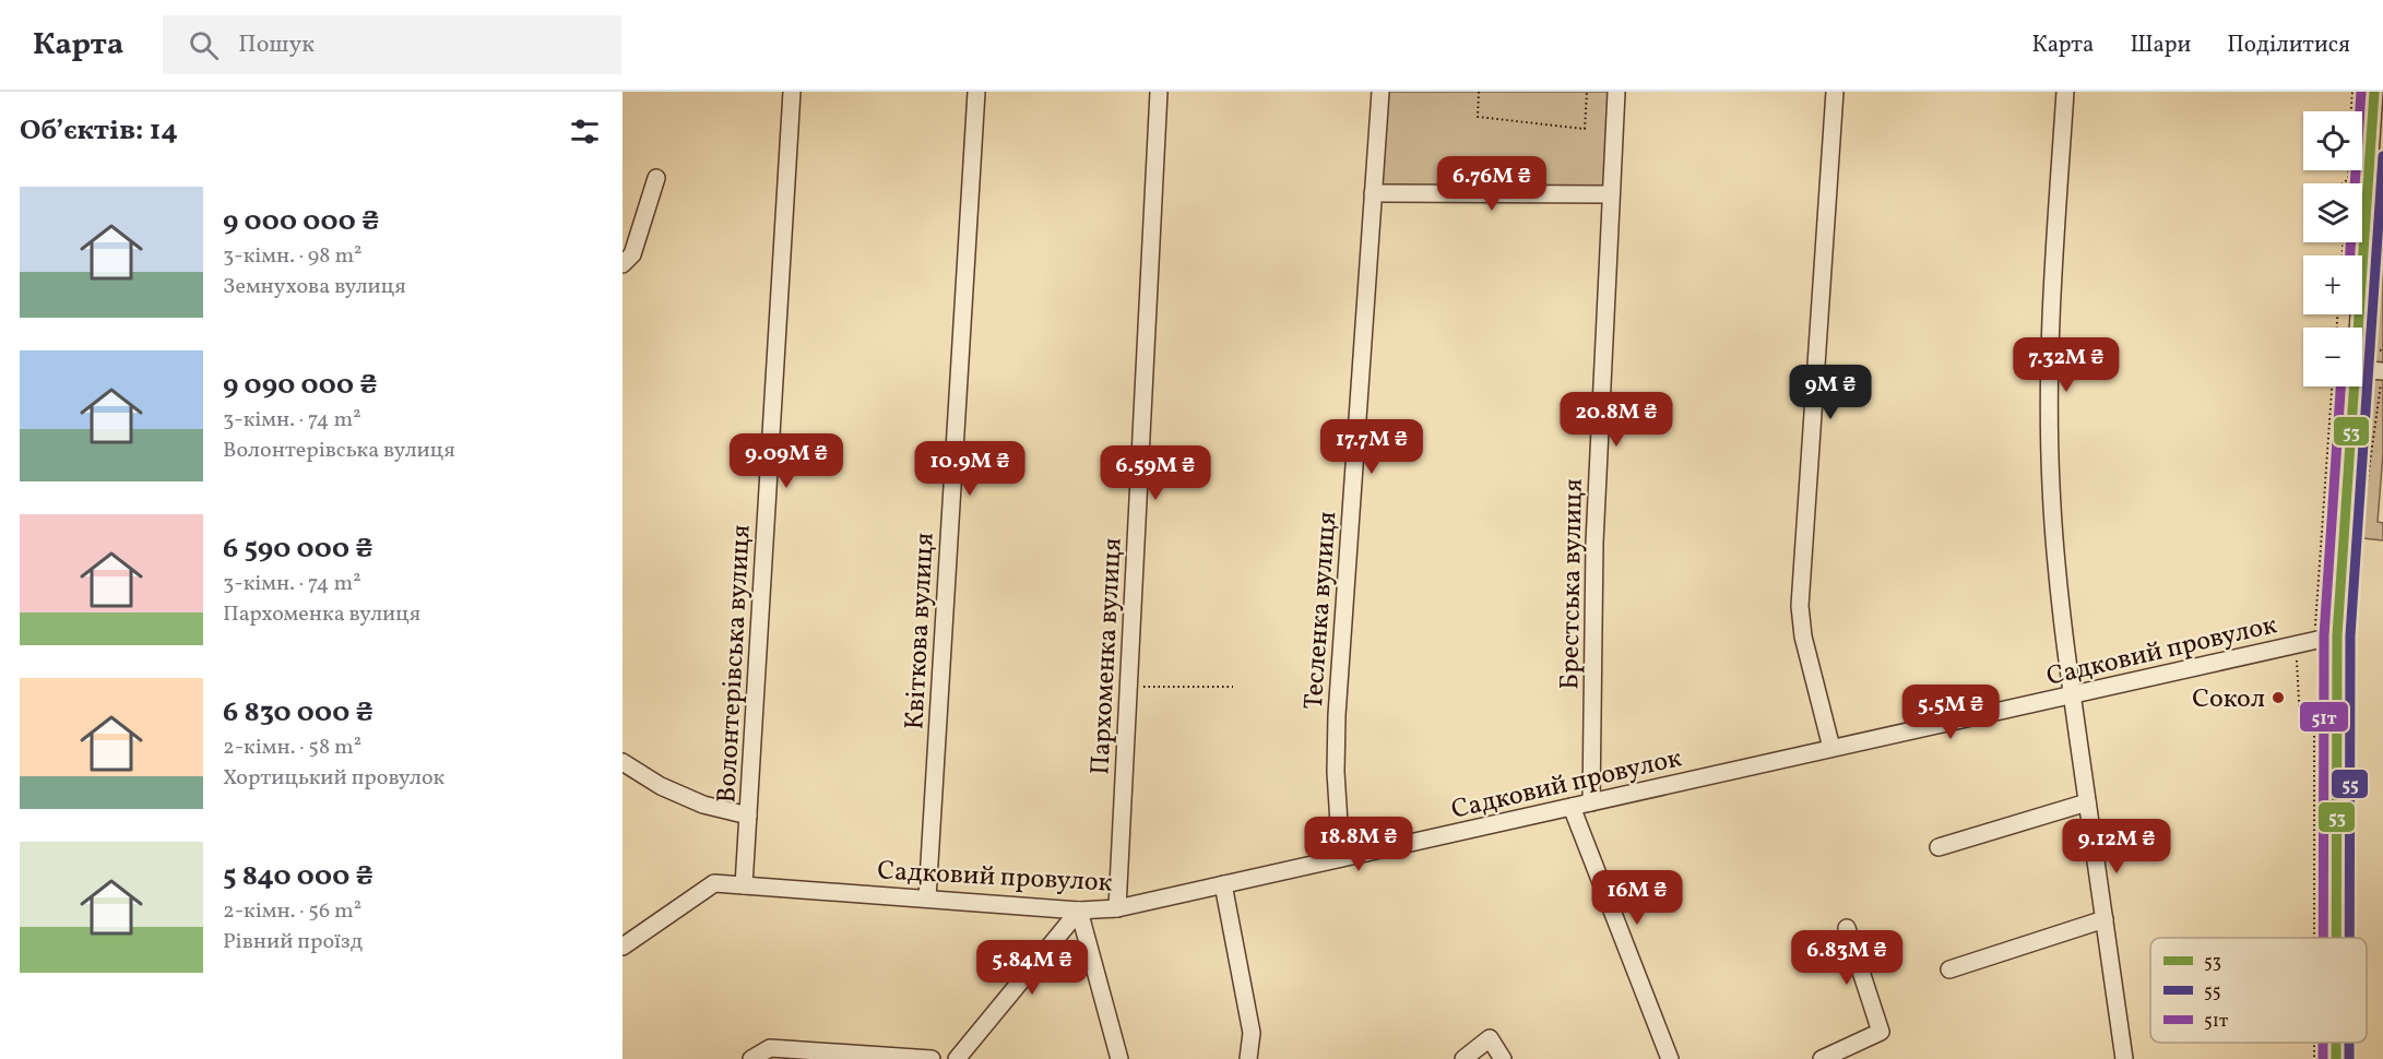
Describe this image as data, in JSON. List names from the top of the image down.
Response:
{
  "streets": {
    "street": [
      "Брестська вулиця",
      "Тесленка вулиця",
      "Квіткова вулиця",
      "Садковий провулок",
      "Пархоменка вулиця",
      "Волонтерівська вулиця"
    ]
  },
  "crossings": [
    ["Брестська вулиця", "Садковий провулок"],
    ["Тесленка вулиця", "Садковий провулок"],
    ["Квіткова вулиця", "Садковий провулок"],
    ["Садковий провулок", "Пархоменка вулиця"],
    ["Садковий провулок", "Волонтерівська вулиця"]
  ],
  "places": ["Сокол"],
  "lines": ["transit line 53", "transit line 51т", "transit line 55"],
  "legend": ["53", "55", "51т"],
  "page": {
    "header": "Карта",
    "search": "Пошук",
    "nav": ["Карта", "Шари", "Поділитися"],
    "heading": "Об’єктів: 14",
    "map_buttons": ["+", "−"],
    "price": [
      "6.76M ₴",
      "7.32M ₴",
      "9M ₴",
      "20.8M ₴",
      "17.7M ₴",
      "9.09M ₴",
      "10.9M ₴",
      "6.59M ₴",
      "5.5M ₴",
      "18.8M ₴",
      "9.12M ₴",
      "16M ₴",
      "6.83M ₴",
      "5.84M ₴"
    ],
    "list": [
      {
        "name": "9 000 000 ₴",
        "note": "3-кімн. · 98 m² · Земнухова вулиця"
      },
      {
        "name": "9 090 000 ₴",
        "note": "3-кімн. · 74 m² · Волонтерівська вулиця"
      },
      {
        "name": "6 590 000 ₴",
        "note": "3-кімн. · 74 m² · Пархоменка вулиця"
      },
      {
        "name": "6 830 000 ₴",
        "note": "2-кімн. · 58 m² · Хортицький провулок"
      },
      {
        "name": "5 840 000 ₴",
        "note": "2-кімн. · 56 m² · Рівний проїзд"
      }
    ]
  }
}
